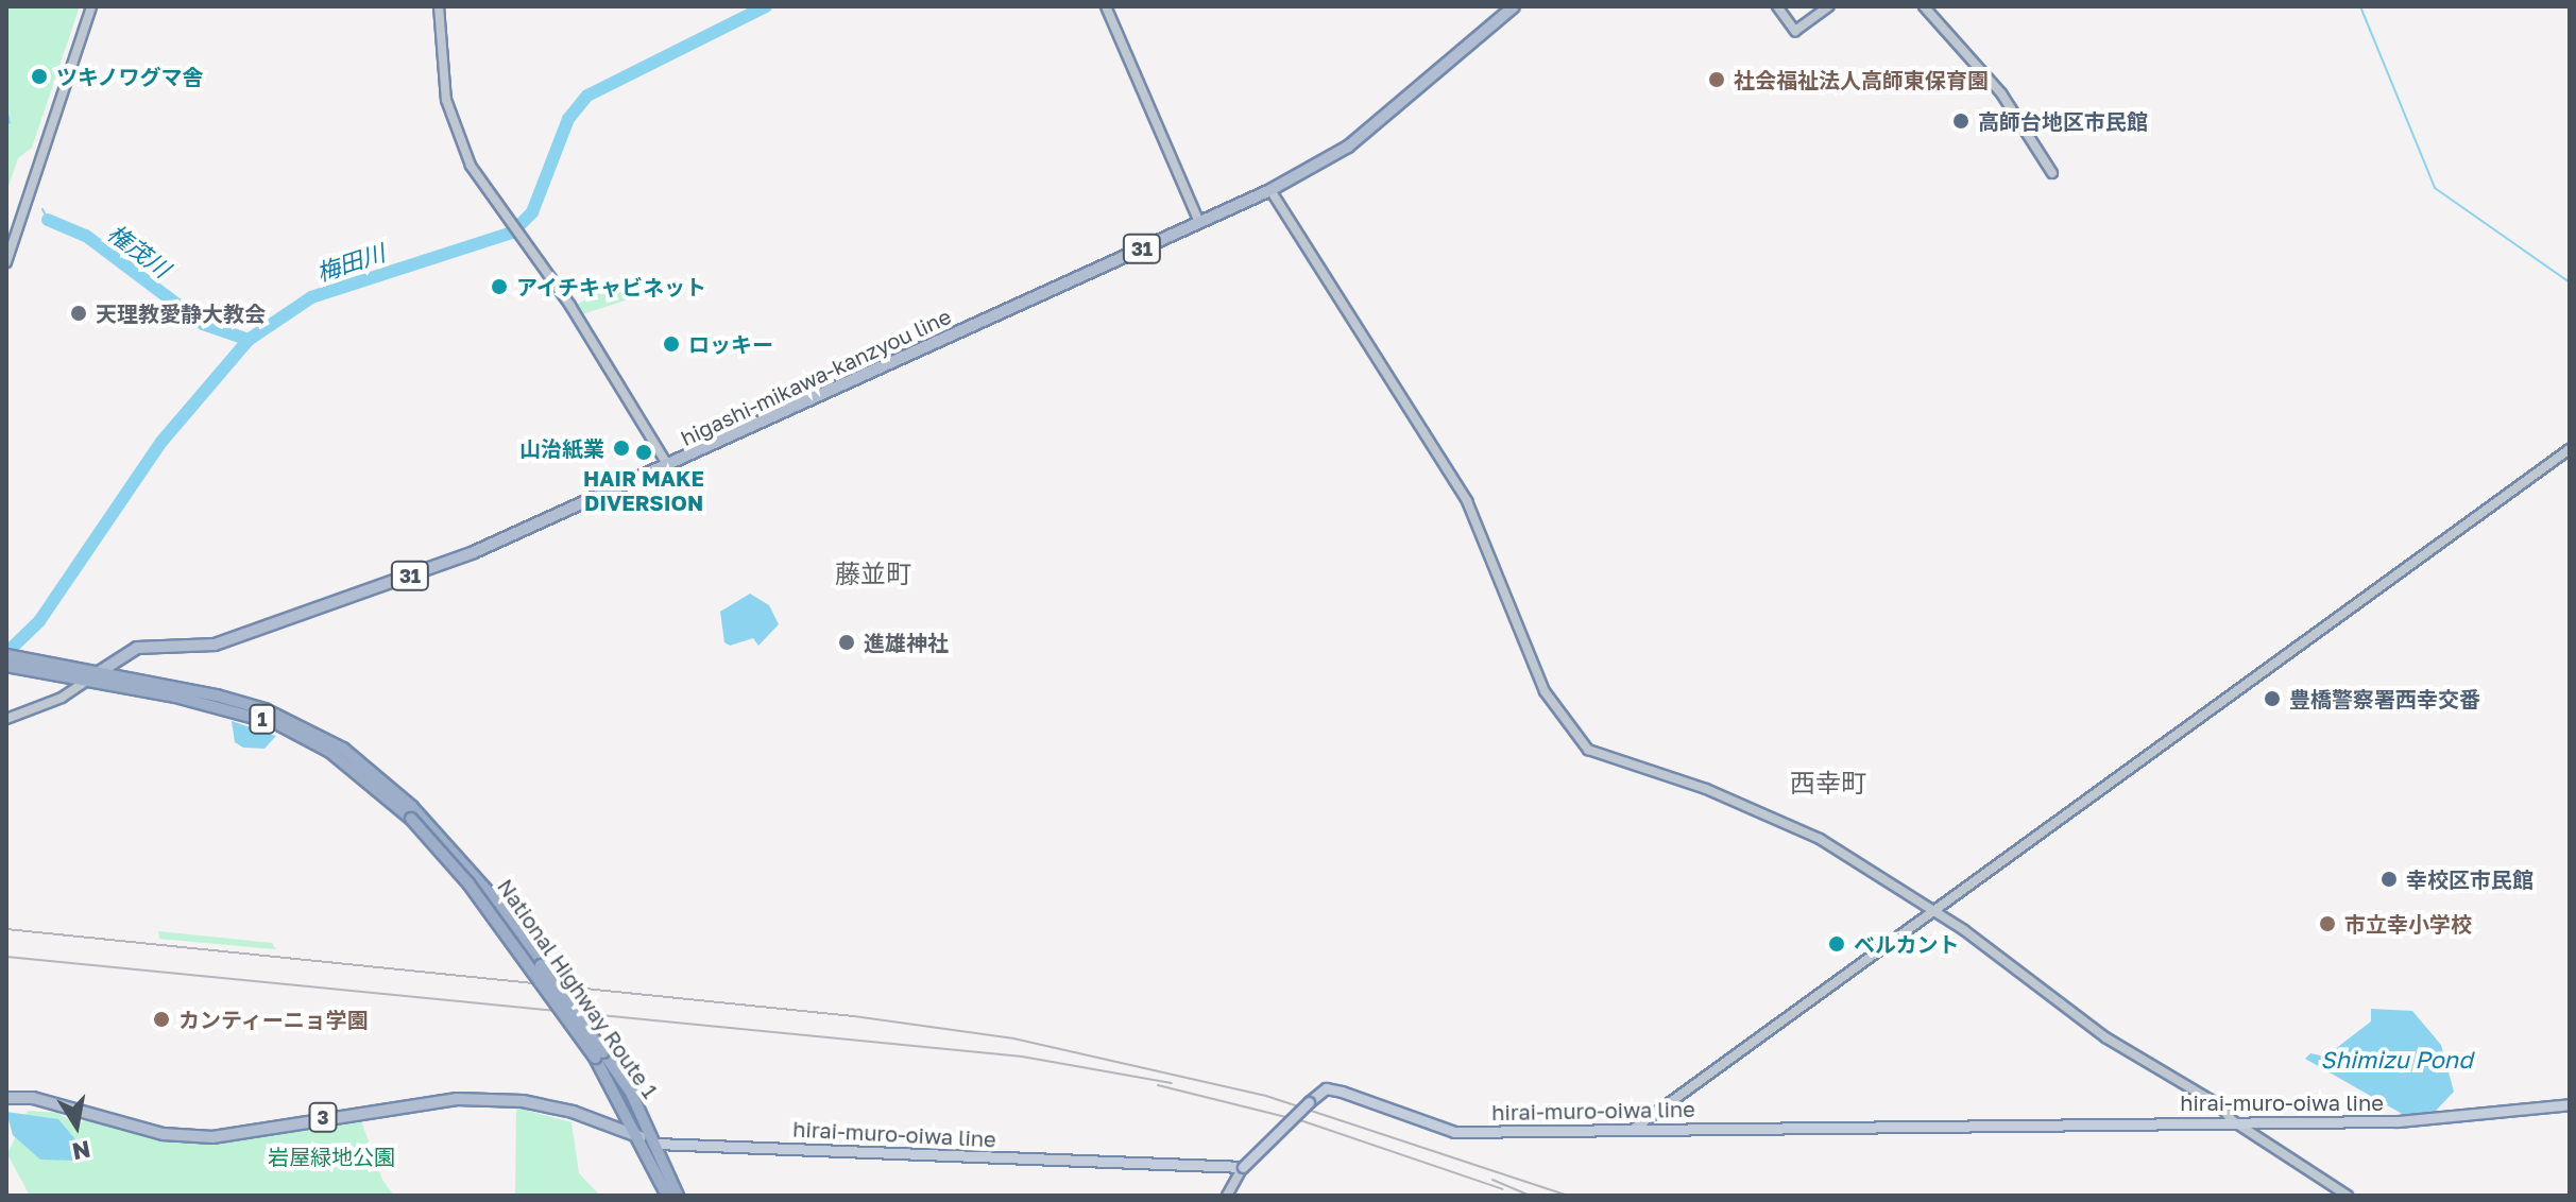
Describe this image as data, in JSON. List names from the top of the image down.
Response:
{
  "streets": {
    "highway": ["1", "National Highway Route 1"],
    "main road": [
      "31",
      "higashi-mikawa-kanzyou line",
      "hirai-muro-oiwa line",
      "3"
    ]
  },
  "crossings": [
    ["higashi-mikawa-kanzyou line", "National Highway Route 1"],
    ["National Highway Route 1", "hirai-muro-oiwa line"],
    ["National Highway Route 1", "3"],
    ["hirai-muro-oiwa line", "3"]
  ],
  "districts": ["藤並町", "西幸町"],
  "water": ["権茂川", "梅田川", "Shimizu Pond"],
  "parks": ["岩屋緑地公園"],
  "places": [
    "ツキノワグマ舎",
    "社会福祉法人高師東保育園",
    "高師台地区市民館",
    "アイチキャビネット",
    "天理教愛静大教会",
    "ロッキー",
    "山治紙業",
    "HAIR MAKE DIVERSION",
    "進雄神社",
    "豊橋警察署西幸交番",
    "幸校区市民館",
    "市立幸小学校",
    "ベルカント",
    "カンティーニョ学園"
  ],
  "north": "bottom"
}
